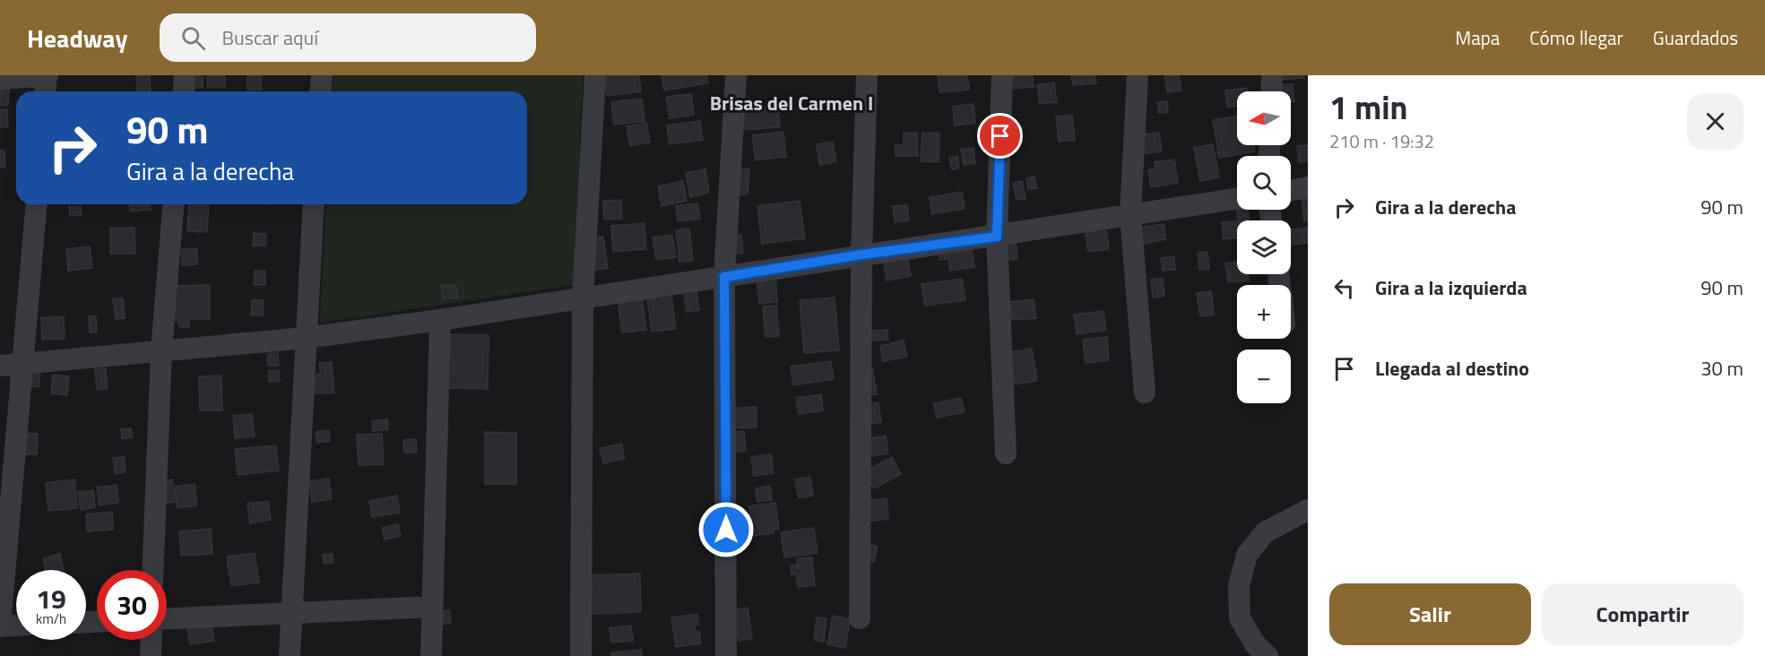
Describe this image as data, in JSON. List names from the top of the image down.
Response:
{
  "districts": ["Brisas del Carmen I"],
  "north": "left",
  "page": {
    "header": "Headway",
    "search": "Buscar aquí",
    "nav": ["Mapa", "Cómo llegar", "Guardados"],
    "heading": ["1 min", "210 m · 19:32"],
    "map_buttons": ["+", "−"],
    "turn": ["90 m", "Gira a la derecha"],
    "list": [
      {
        "name": "Gira a la derecha",
        "value": "90 m"
      },
      {
        "name": "Gira a la izquierda",
        "value": "90 m"
      },
      {
        "name": "Llegada al destino",
        "value": "30 m"
      }
    ],
    "speed": "19 km/h",
    "limit": "30",
    "buttons": ["Salir", "Compartir"]
  }
}
